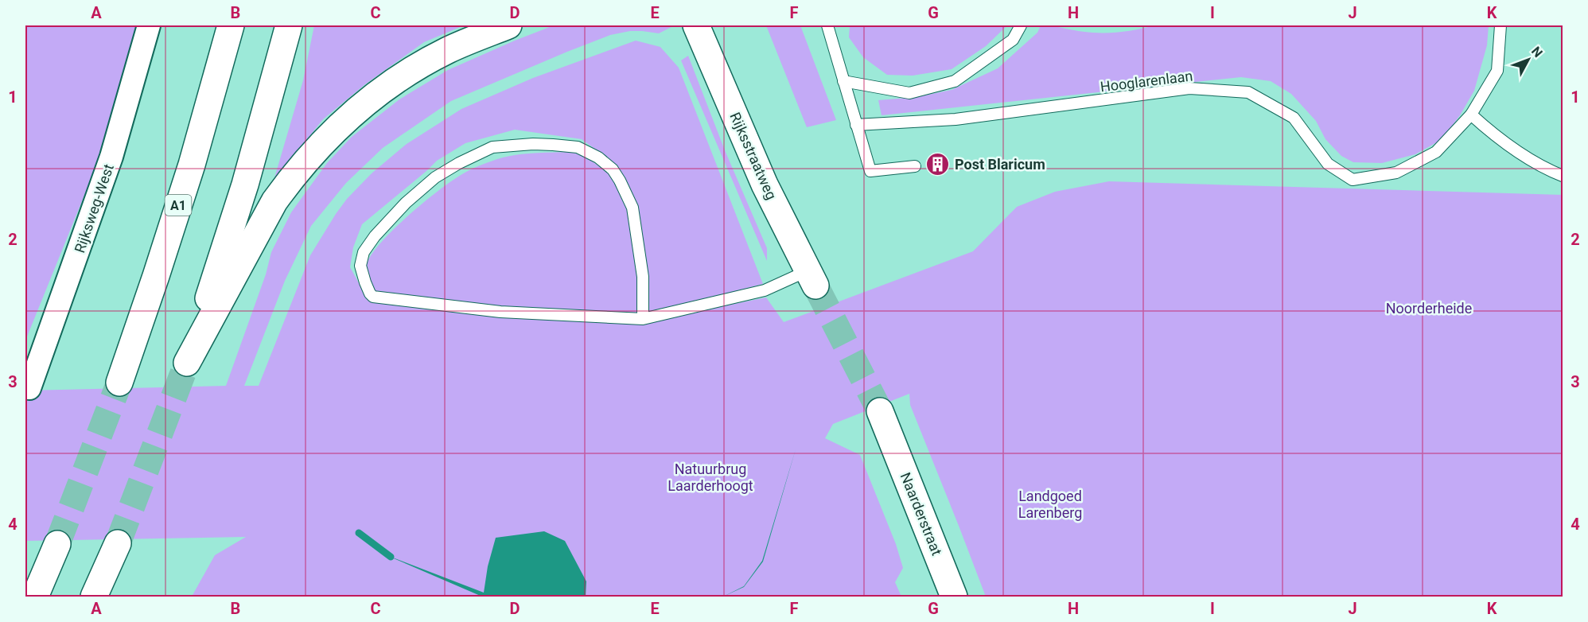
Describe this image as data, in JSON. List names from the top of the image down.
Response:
{
  "streets": {
    "main road": ["Rijksstraatweg", "A1", "Naarderstraat"],
    "street": ["Rijksweg-West"],
    "lane": ["Hooglarenlaan"]
  },
  "parks": ["Noorderheide", "Natuurbrug Laarderhoogt", "Landgoed Larenberg"],
  "places": {
    "building": ["Post Blaricum"]
  },
  "north": "top right",
  "grid": {
    "columns": [
      "A",
      "B",
      "C",
      "D",
      "E",
      "F",
      "G",
      "H",
      "I",
      "J",
      "K"
    ],
    "rows": [
      "1",
      "2",
      "3",
      "4"
    ]
  }
}
